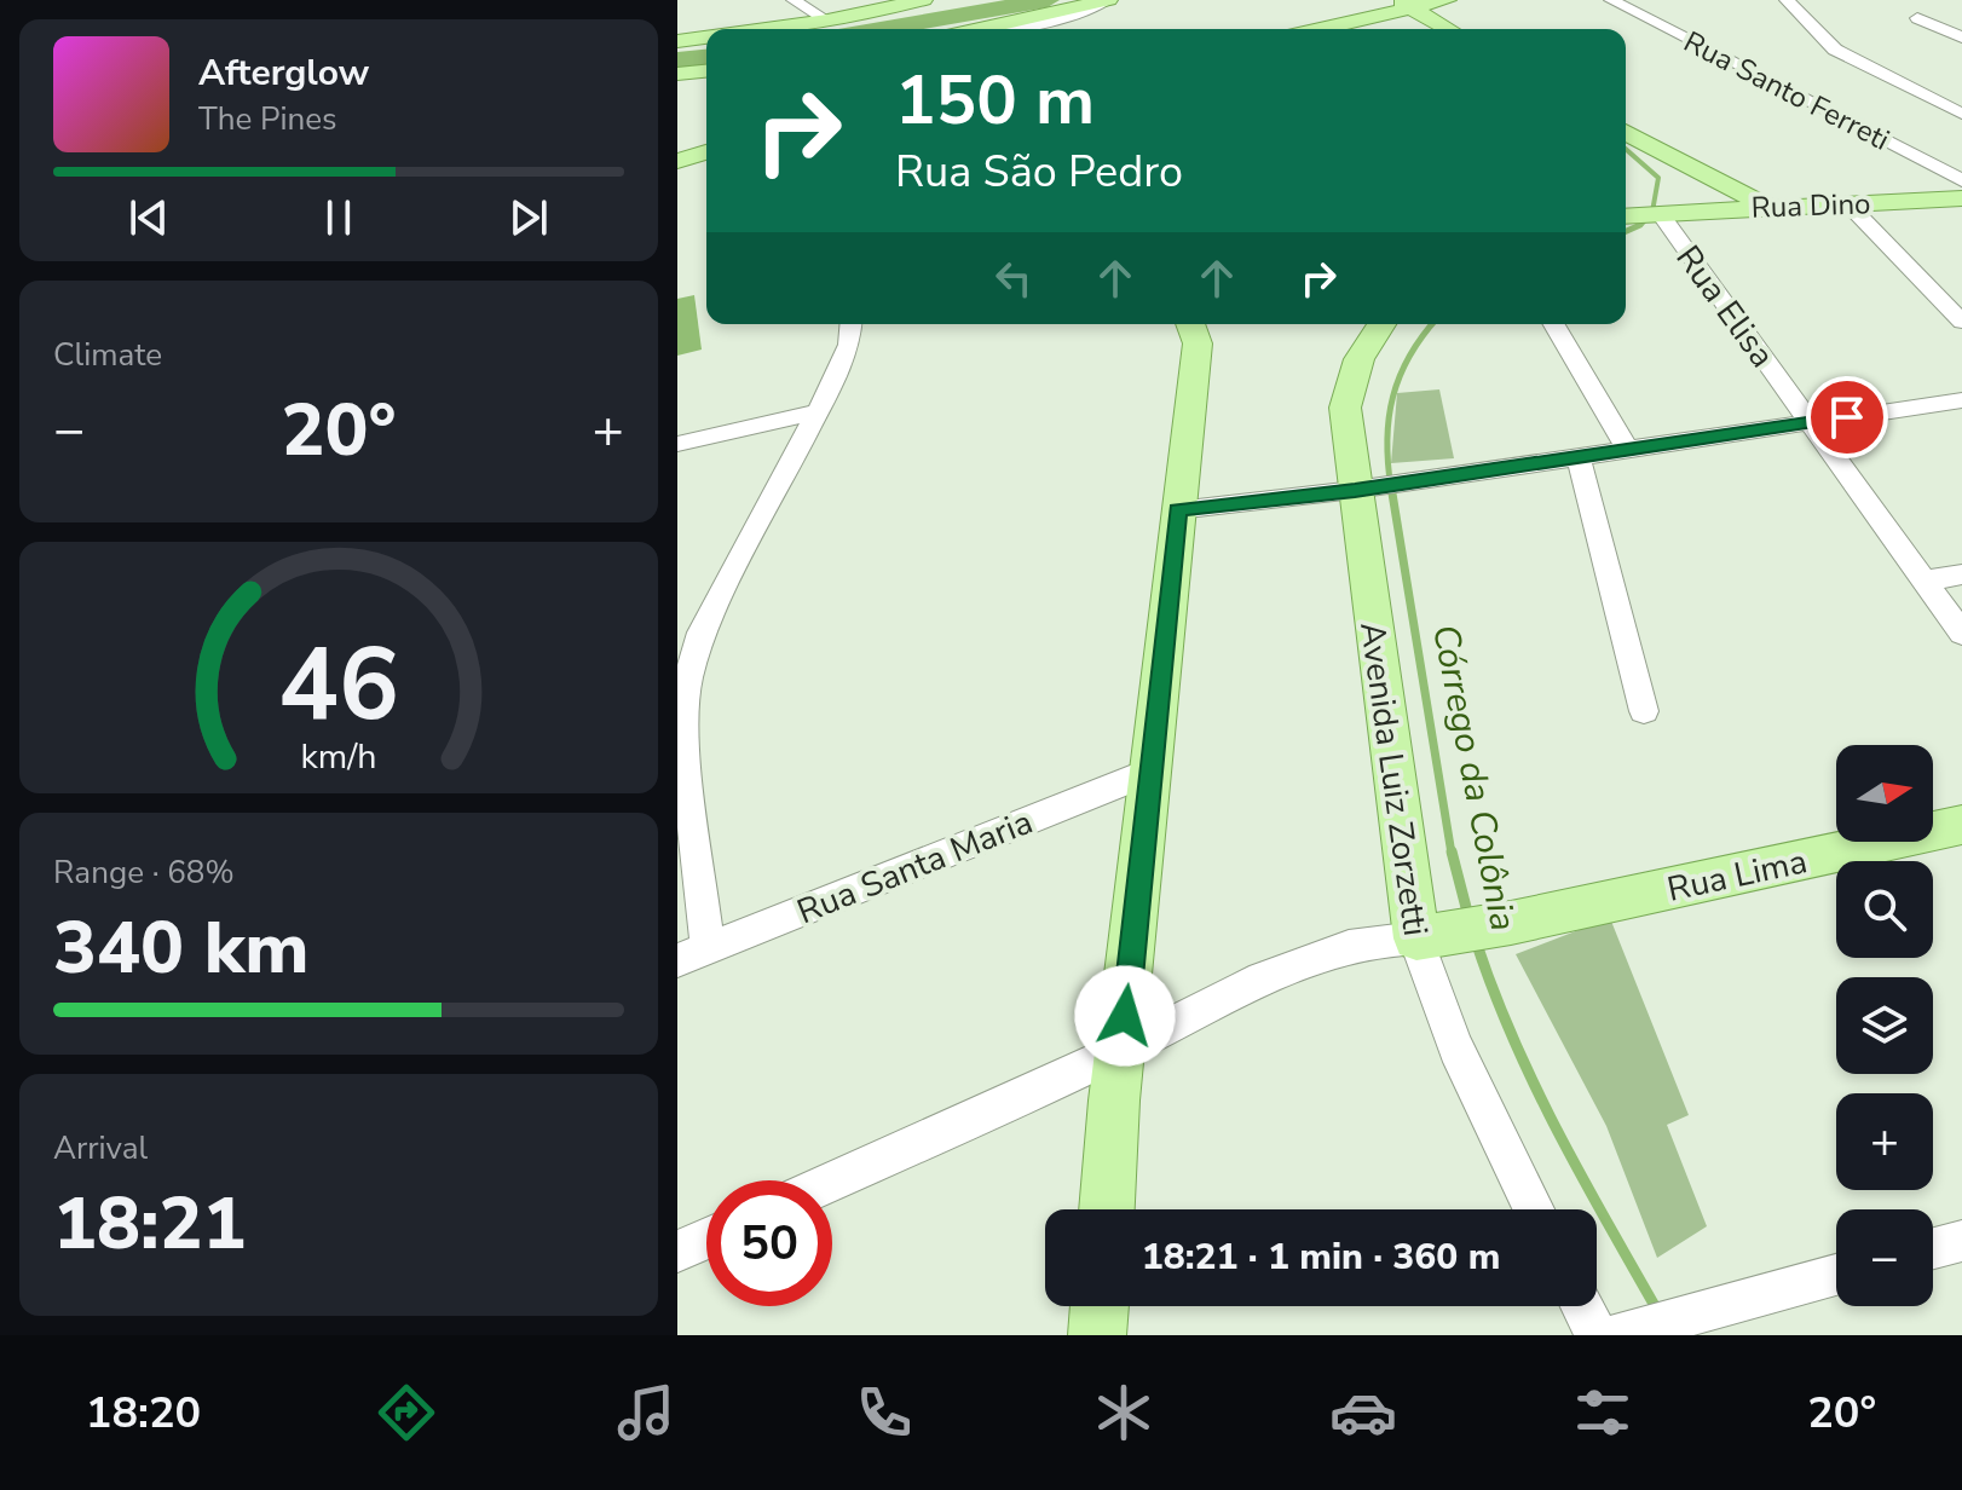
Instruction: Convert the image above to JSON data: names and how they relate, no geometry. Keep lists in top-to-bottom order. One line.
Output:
{"streets":{"main road":["Rua Dino","Avenida Luiz Zorzetti","Rua Lima"],"street":["Rua Santo Ferreti","Rua Elisa","Rua Santa Maria"]},"crossings":[["Rua Dino","Rua Elisa"],["Avenida Luiz Zorzetti","Rua Lima"]],"water":["Córrego da Colônia"],"north":"right","page":{"turn":["150 m","Rua São Pedro"],"song":["Afterglow","The Pines"],"tile":["Climate",["Range · 68%","340 km"],["Arrival","18:21"]],"heat":["−","20°","+"],"map_buttons":["+","−"],"limit":"50","trip":"18:21 · 1 min · 360 m","tabs":["18:20","20°"],"gauge":["46","km/h"]}}
